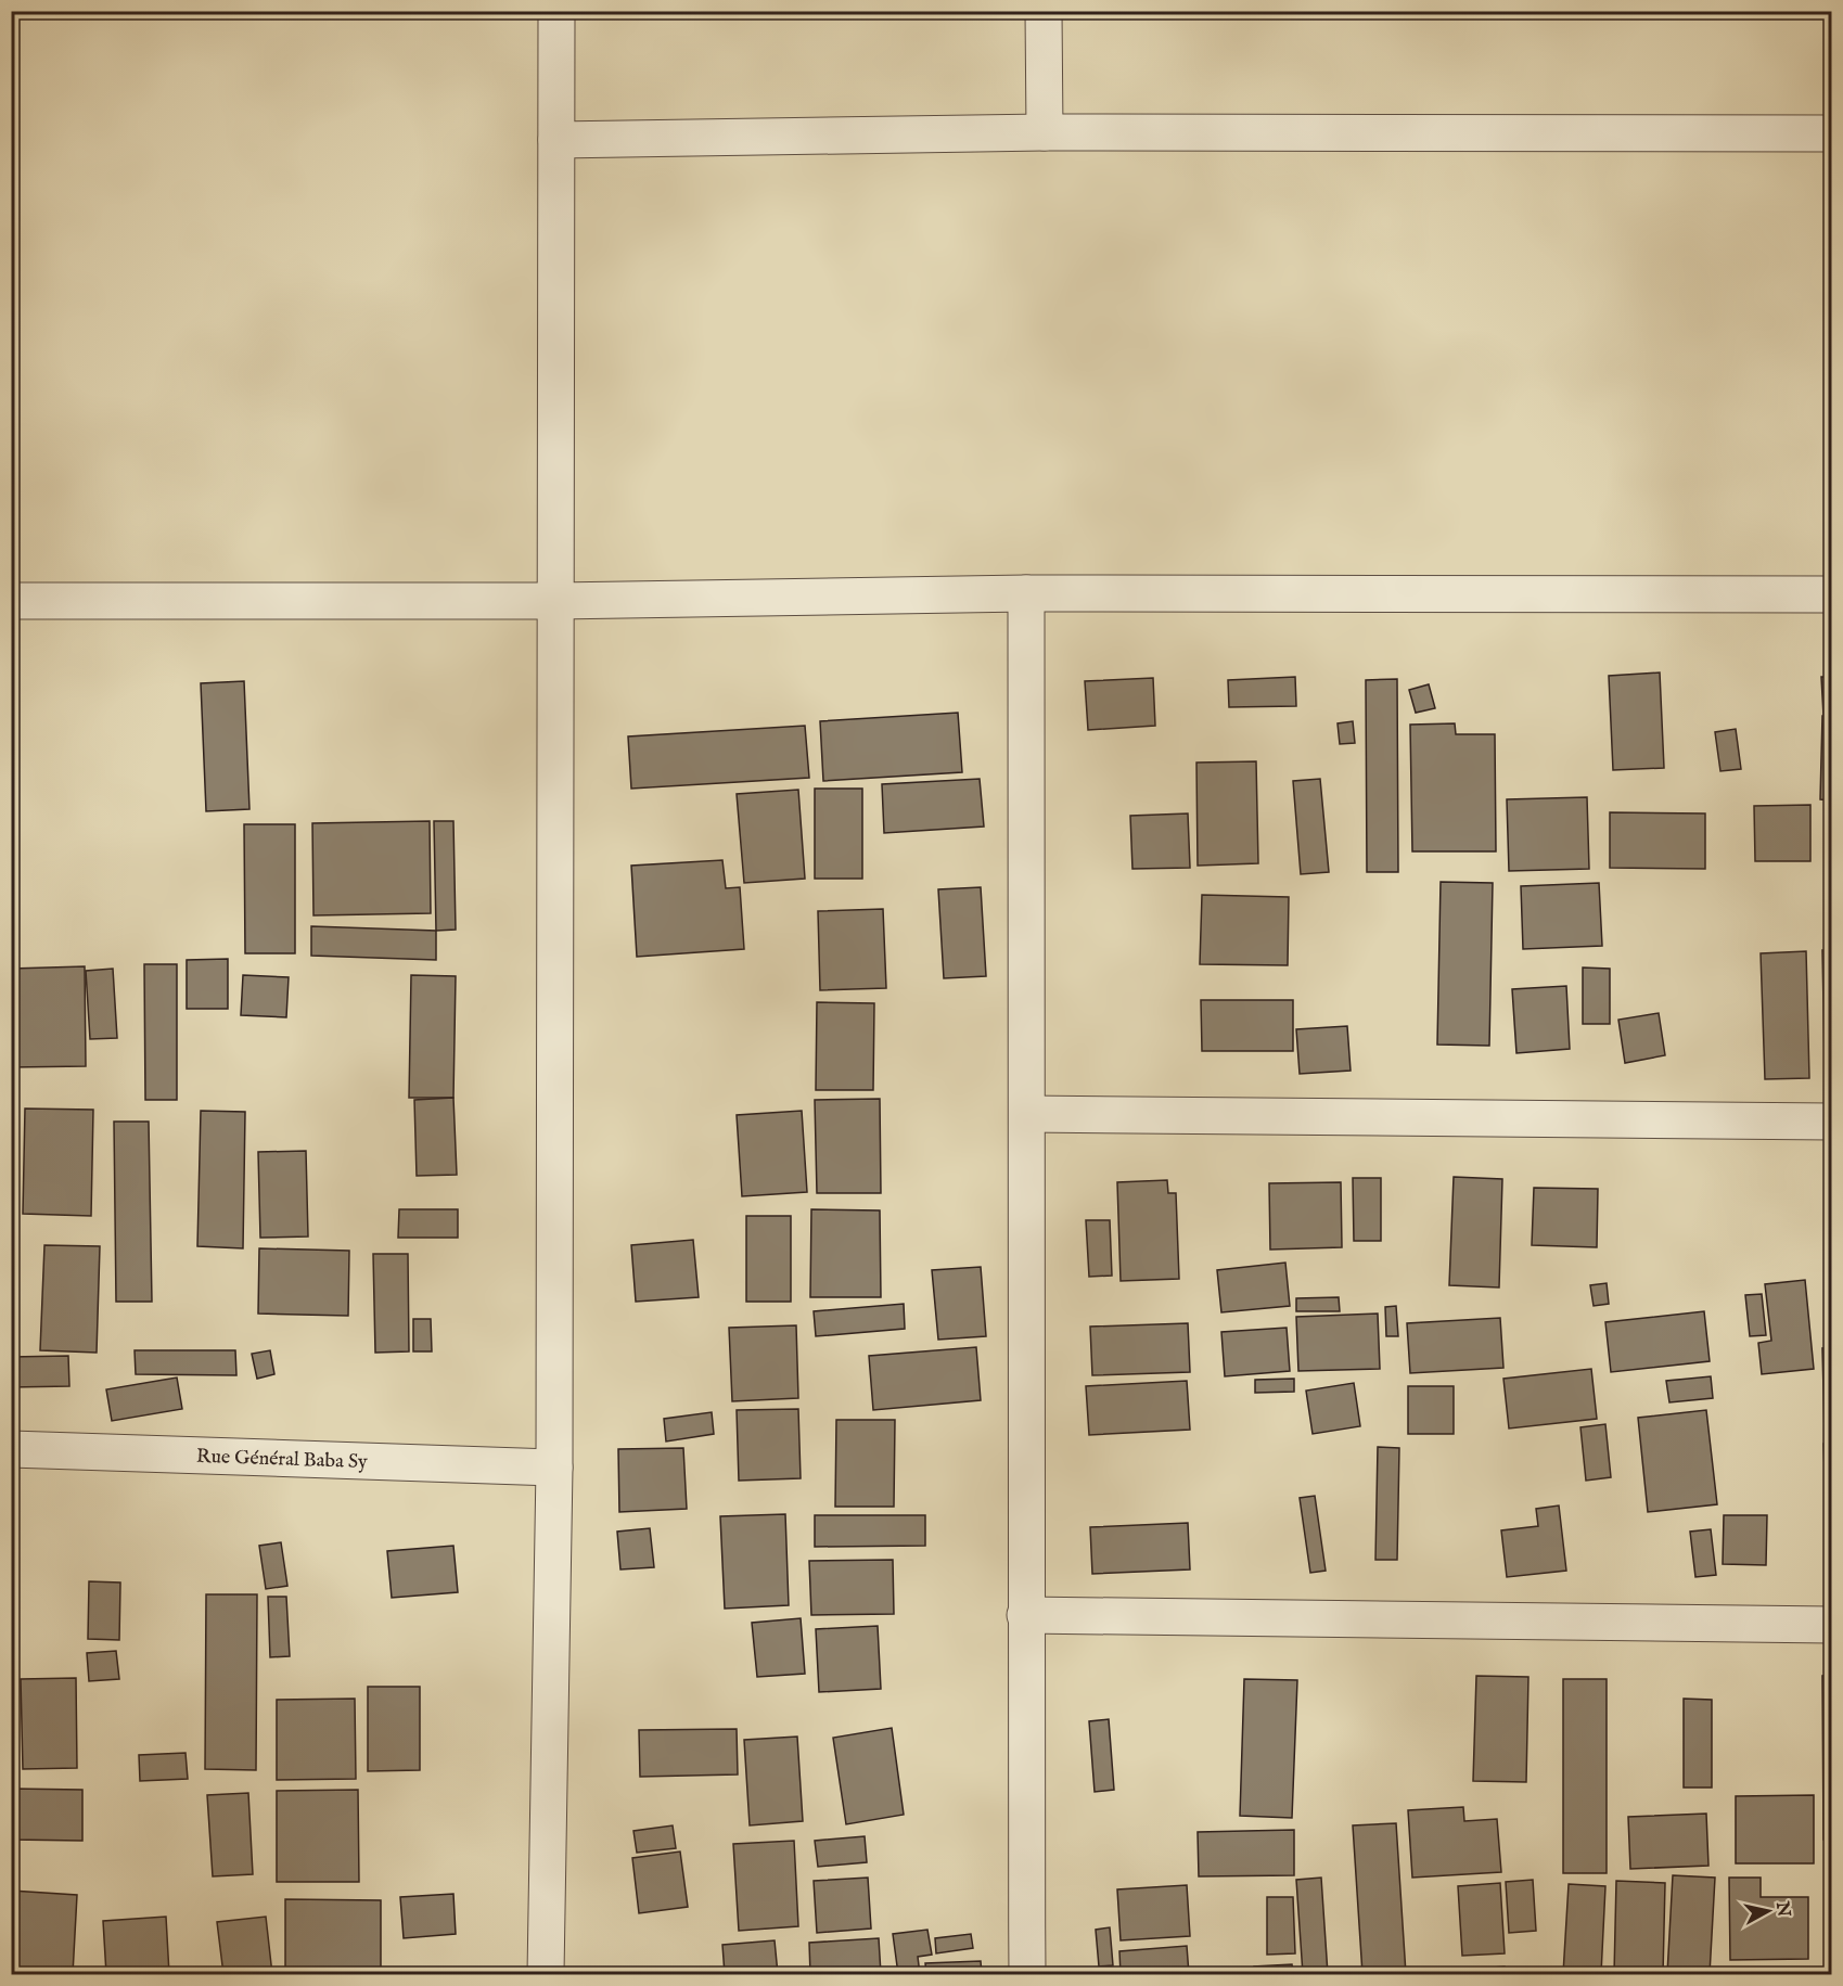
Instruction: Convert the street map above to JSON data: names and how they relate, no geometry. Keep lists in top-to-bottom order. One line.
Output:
{"streets":{"street":["Rue Général Baba Sy"]},"north":"right"}
